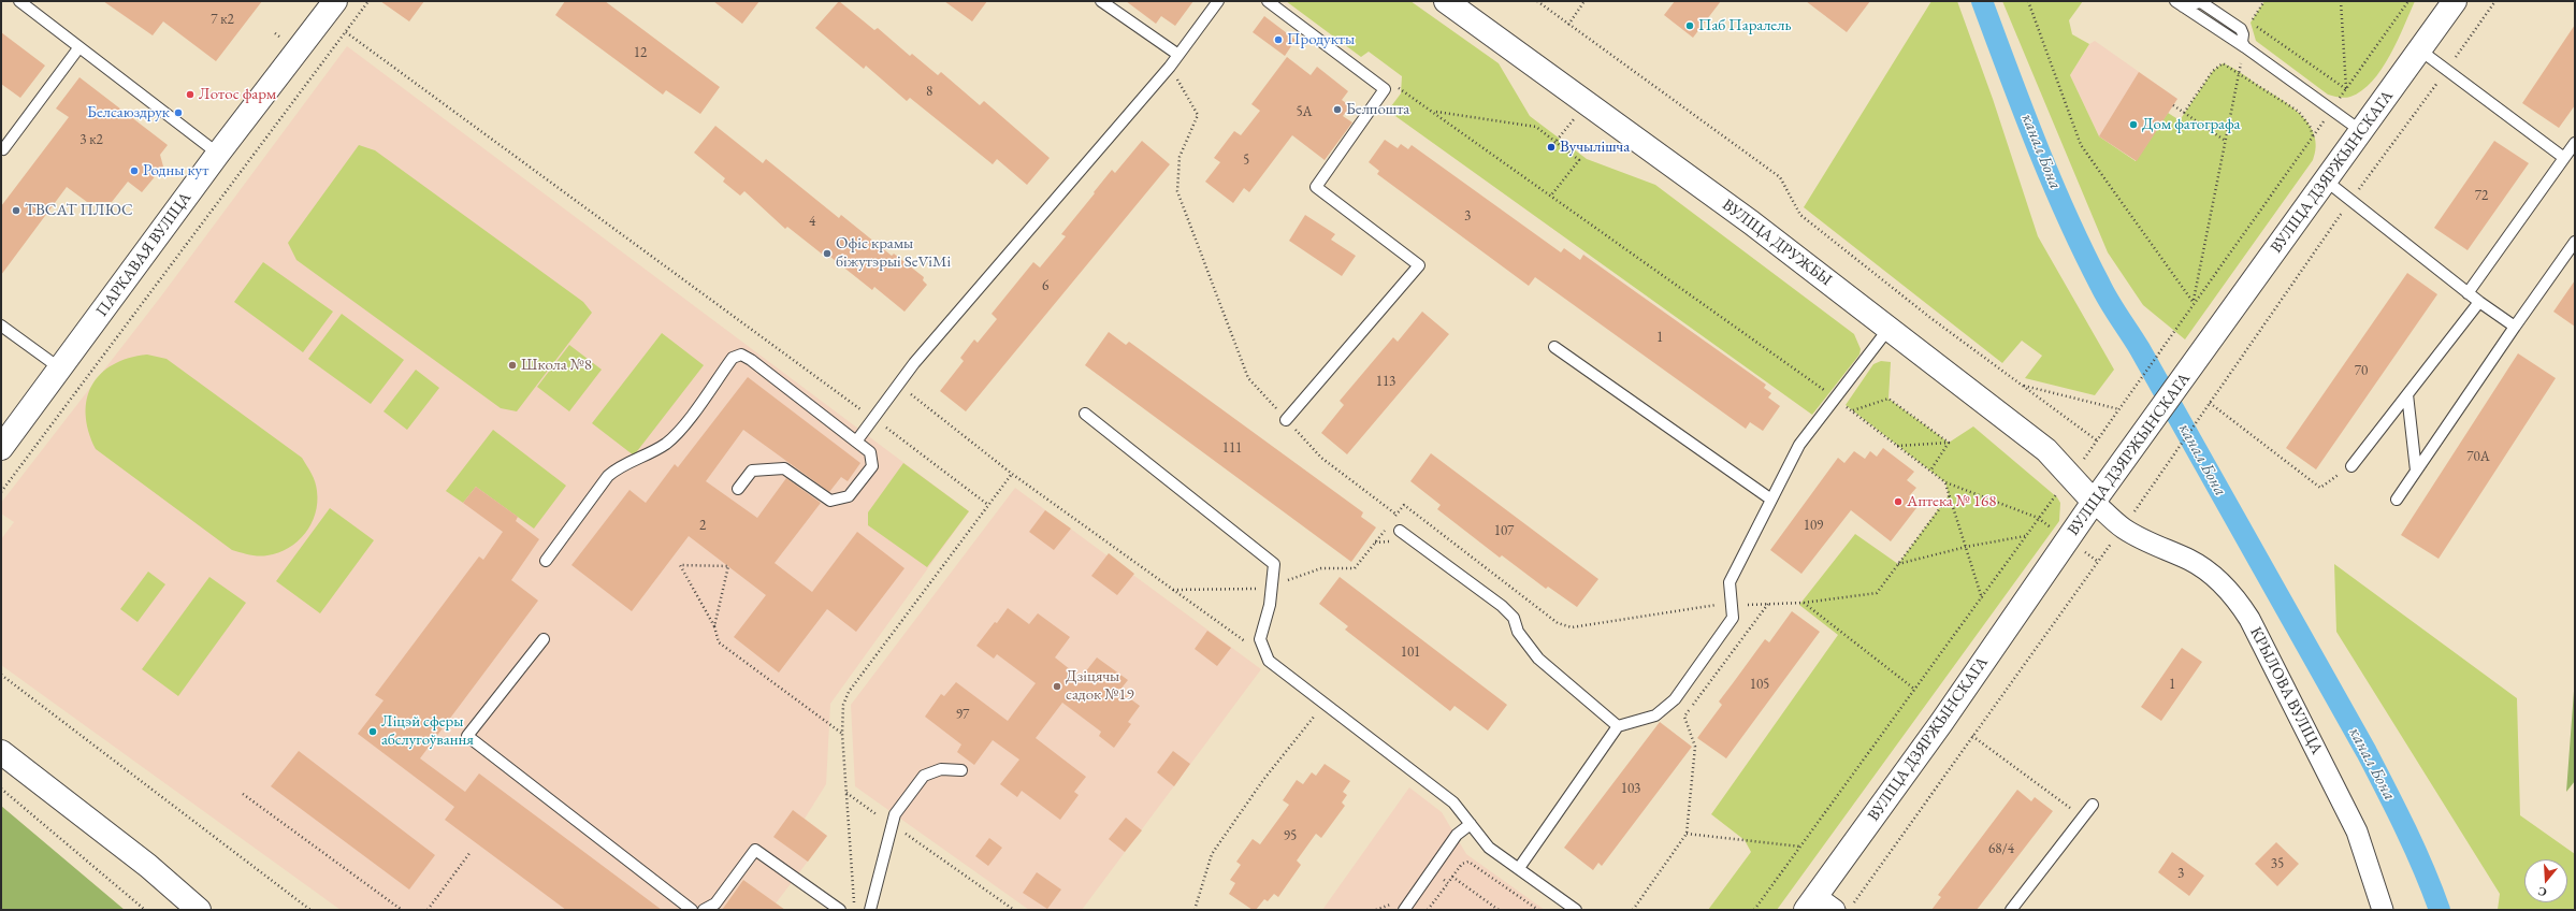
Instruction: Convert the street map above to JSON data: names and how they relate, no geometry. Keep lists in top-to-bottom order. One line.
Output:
{"streets":{"main road":["ВУЛІЦА ДЗЯРЖЫНСКАГА","ВУЛІЦА ДРУЖБЫ","ПАРКАВАЯ ВУЛІЦА"],"street":["КРЫЛОВА ВУЛІЦА"]},"crossings":[["ВУЛІЦА ДЗЯРЖЫНСКАГА","ВУЛІЦА ДРУЖБЫ"],["ВУЛІЦА ДЗЯРЖЫНСКАГА","КРЫЛОВА ВУЛІЦА"],["ВУЛІЦА ДРУЖБЫ","КРЫЛОВА ВУЛІЦА"]],"water":["канал Бона"],"places":["Паб Паралель","Продукты","Лотос фарм","Белпошта","Белсаюздрук","Дом фатографа","Вучылішча","Родны кут","ТВСАТ ПЛЮС","Офіс крамы біжутэрыі SeViMi","Школа №8","Аптека № 168","Дзіцячы садок №19","Ліцэй сферы абслугоўвання"],"house_numbers":["7 к2","12","8","5А","3 к2","5","72","3","4","6","1","70","113","111","70А","2","109","107","101","105","1","97","103","95","68/4","35","3"],"north":"bottom"}
